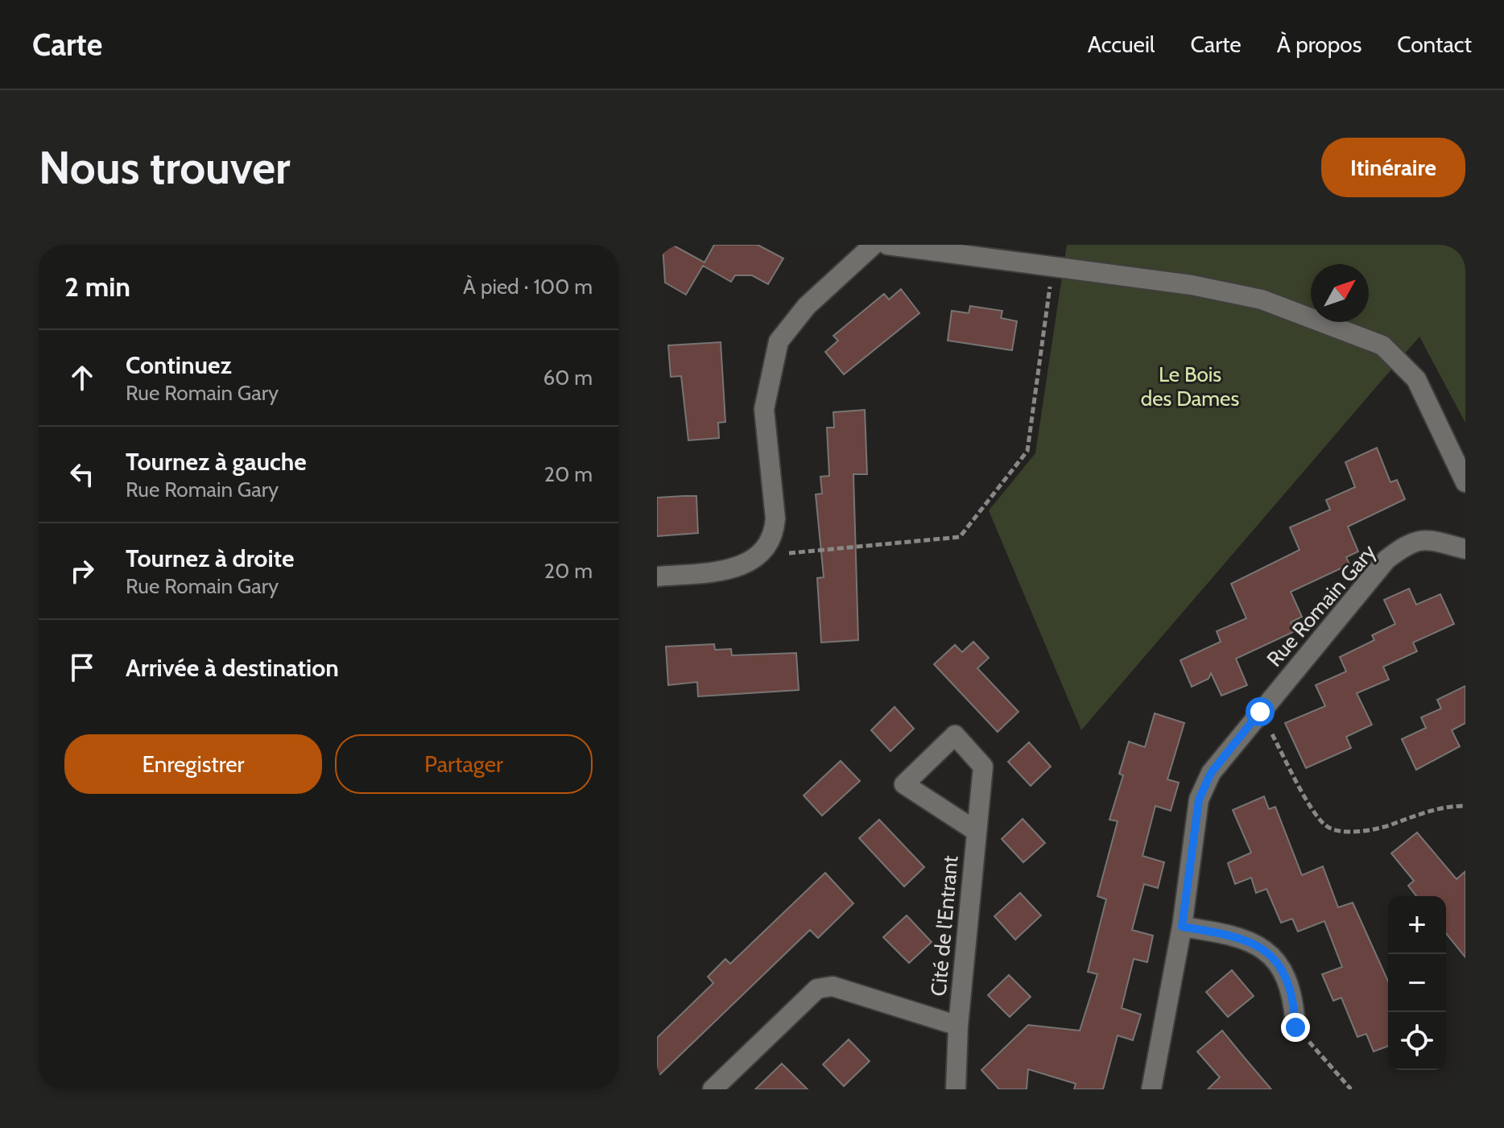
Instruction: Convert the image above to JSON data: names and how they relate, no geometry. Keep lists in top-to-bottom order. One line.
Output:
{"streets":{"street":["Rue Romain Gary","Cité de l'Entrant"]},"parks":["Le Bois des Dames"],"north":"top right","page":{"header":"Carte","nav":["Accueil","Carte","À propos","Contact"],"buttons":["Itinéraire",["Enregistrer","Partager"]],"title":"Nous trouver","heading":["2 min","À pied · 100 m"],"list":[["Continuez","Rue Romain Gary","60 m"],["Tournez à gauche","Rue Romain Gary","20 m"],["Tournez à droite","Rue Romain Gary","20 m"],"Arrivée à destination"],"map_buttons":["+","−"]}}
